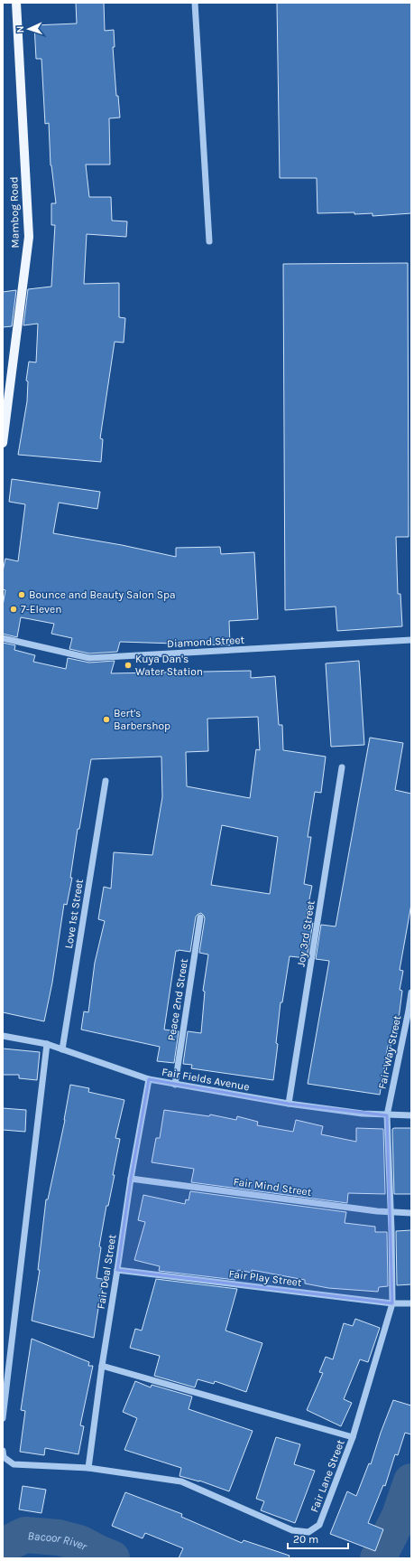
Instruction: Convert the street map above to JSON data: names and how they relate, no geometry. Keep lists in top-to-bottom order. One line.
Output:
{"streets":{"main road":["Mambog Road"],"street":["Diamond Street","Love 1st Street","Joy 3rd Street","Peace 2nd Street","Fair-Way Street","Fair Fields Avenue","Fair Mind Street","Fair Deal Street","Fair Play Street","Fair Lane Street"]},"crossings":[["Love 1st Street","Fair Fields Avenue"],["Joy 3rd Street","Fair Fields Avenue"],["Peace 2nd Street","Fair Fields Avenue"],["Fair-Way Street","Fair Fields Avenue"],["Fair-Way Street","Fair Mind Street"],["Fair-Way Street","Fair Lane Street"],["Fair Fields Avenue","Fair Deal Street"],["Fair Mind Street","Fair Deal Street"],["Fair Mind Street","Fair Lane Street"],["Fair Deal Street","Fair Play Street"],["Fair Deal Street","Fair Lane Street"],["Fair Play Street","Fair Lane Street"]],"water":["Bacoor River"],"places":["Bounce and Beauty Salon Spa","7-Eleven","Kuya Dan's Water Station","Bert's Barbershop"],"scale_bar":"20 m","north":"left"}
